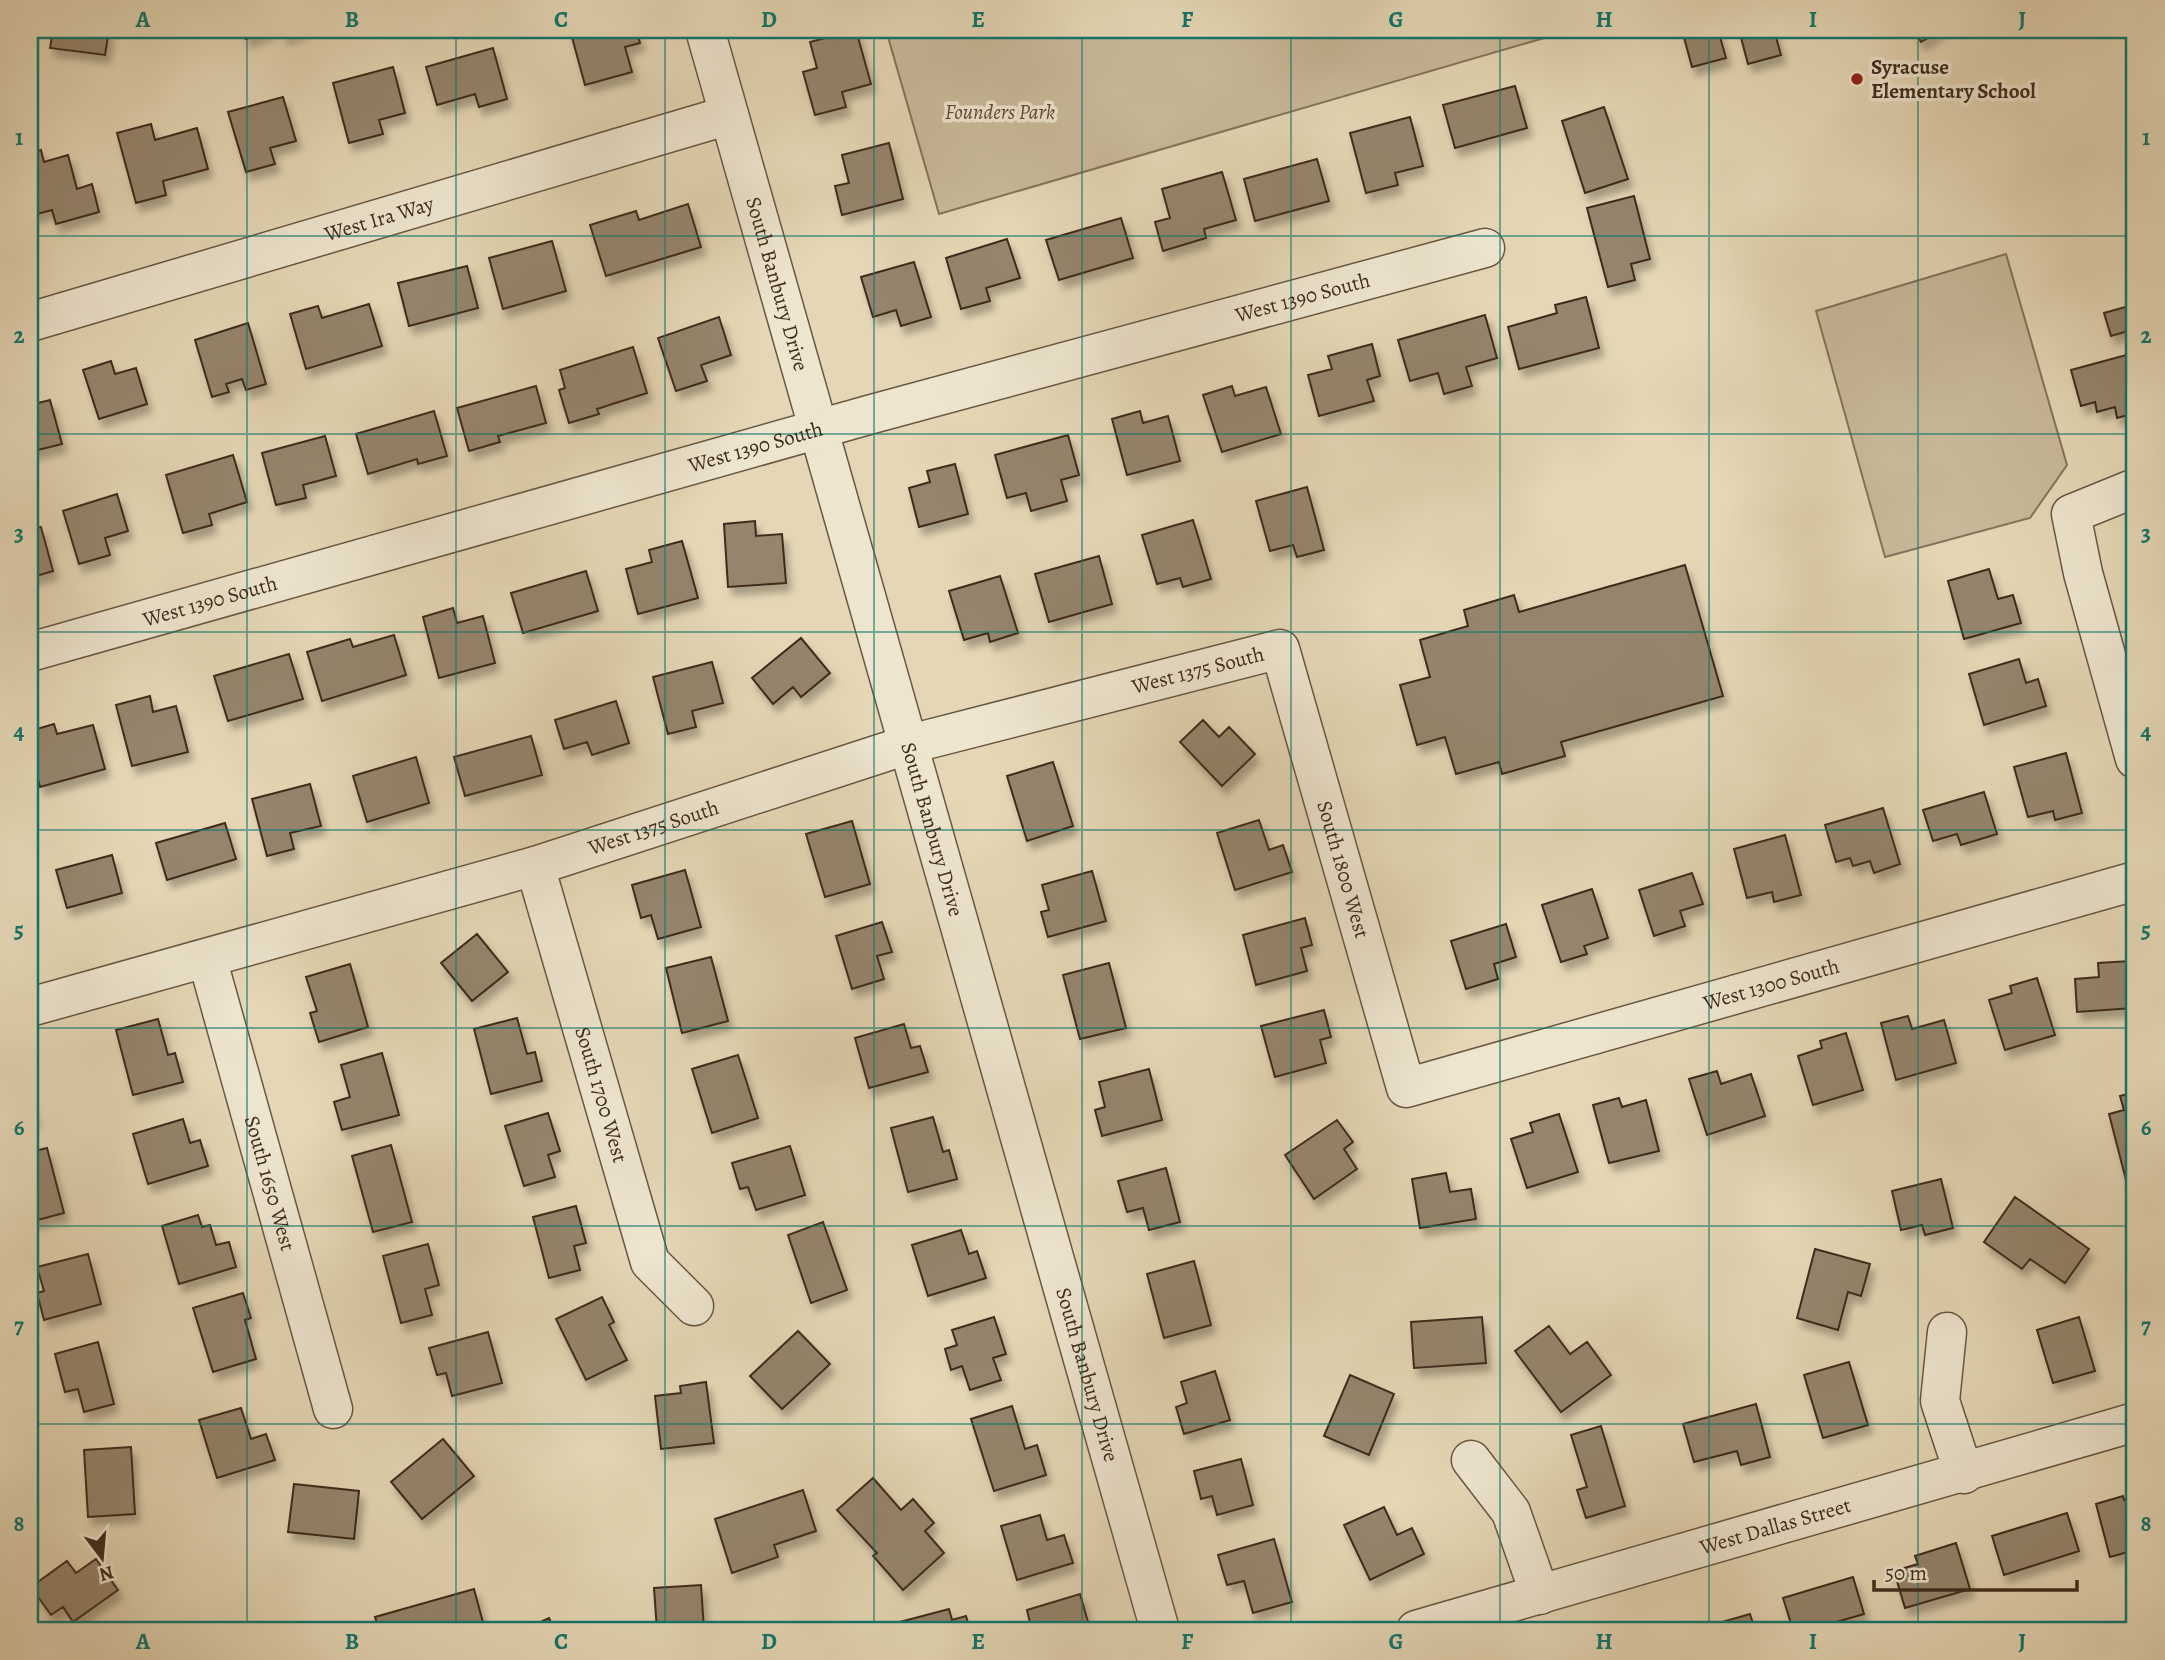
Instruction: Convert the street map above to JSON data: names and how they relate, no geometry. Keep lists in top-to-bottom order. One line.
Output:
{"streets":{"street":["West Ira Way","South Banbury Drive","West 1390 South","West 1375 South","South 1800 West","West 1300 South","South 1700 West","South 1650 West","West Dallas Street"]},"crossings":[["West Ira Way","South Banbury Drive"],["South Banbury Drive","West 1390 South"],["South Banbury Drive","West 1375 South"],["West 1375 South","South 1800 West"],["West 1375 South","South 1700 West"],["West 1375 South","South 1650 West"],["South 1800 West","West 1300 South"]],"parks":["Founders Park"],"places":["Syracuse Elementary School"],"scale_bar":"50 m","north":"bottom","grid":{"columns":["A","B","C","D","E","F","G","H","I","J"],"rows":["1","2","3","4","5","6","7","8"]}}
